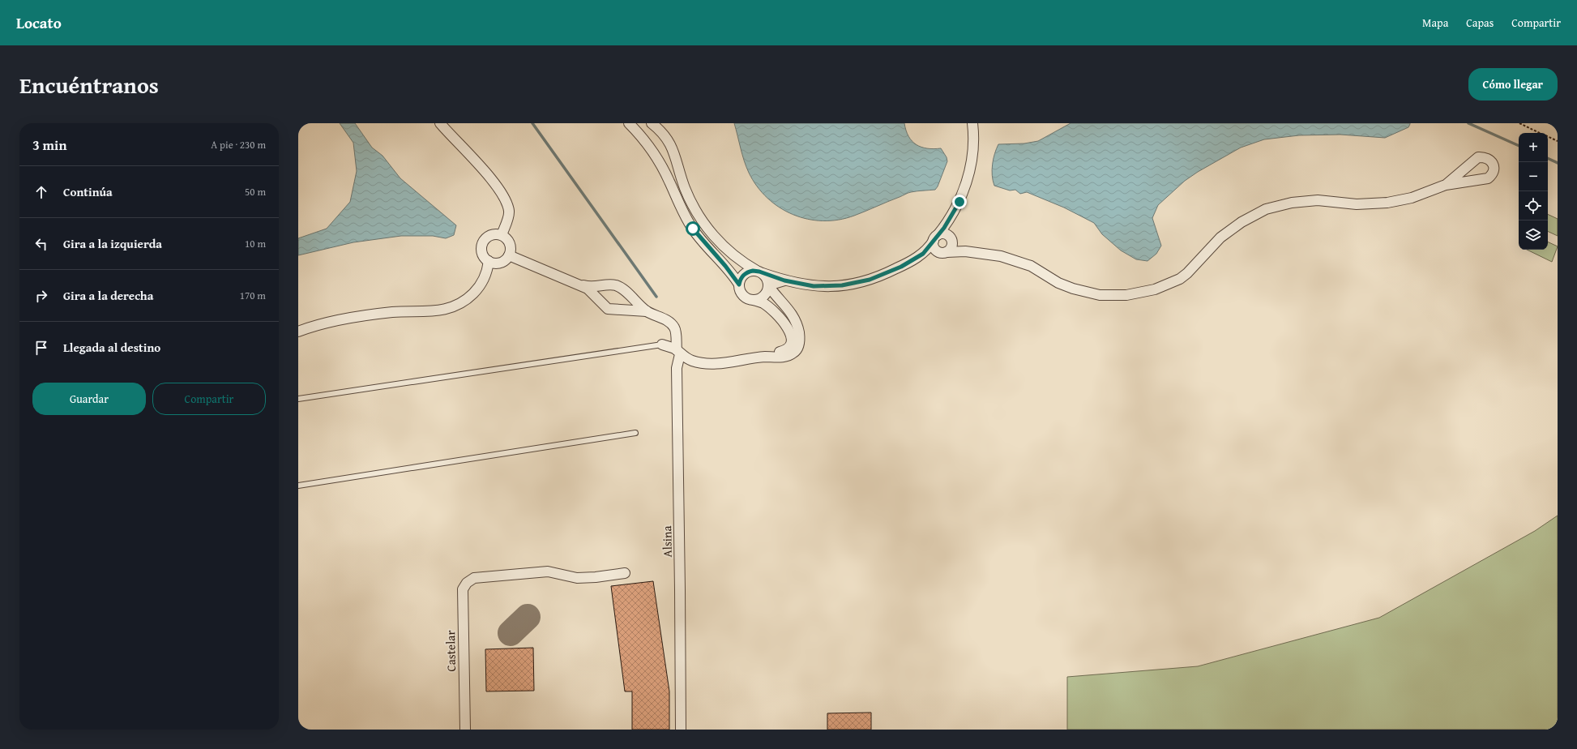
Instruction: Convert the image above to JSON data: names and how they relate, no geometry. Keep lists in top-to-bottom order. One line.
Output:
{"streets":{"street":["Alsina","Castelar"]},"page":{"header":"Locato","nav":["Mapa","Capas","Compartir"],"title":"Encuéntranos","buttons":["Cómo llegar",["Guardar","Compartir"]],"heading":["3 min","A pie · 230 m"],"map_buttons":["+","−"],"list":[["Continúa","50 m"],["Gira a la izquierda","10 m"],["Gira a la derecha","170 m"],"Llegada al destino"]}}
